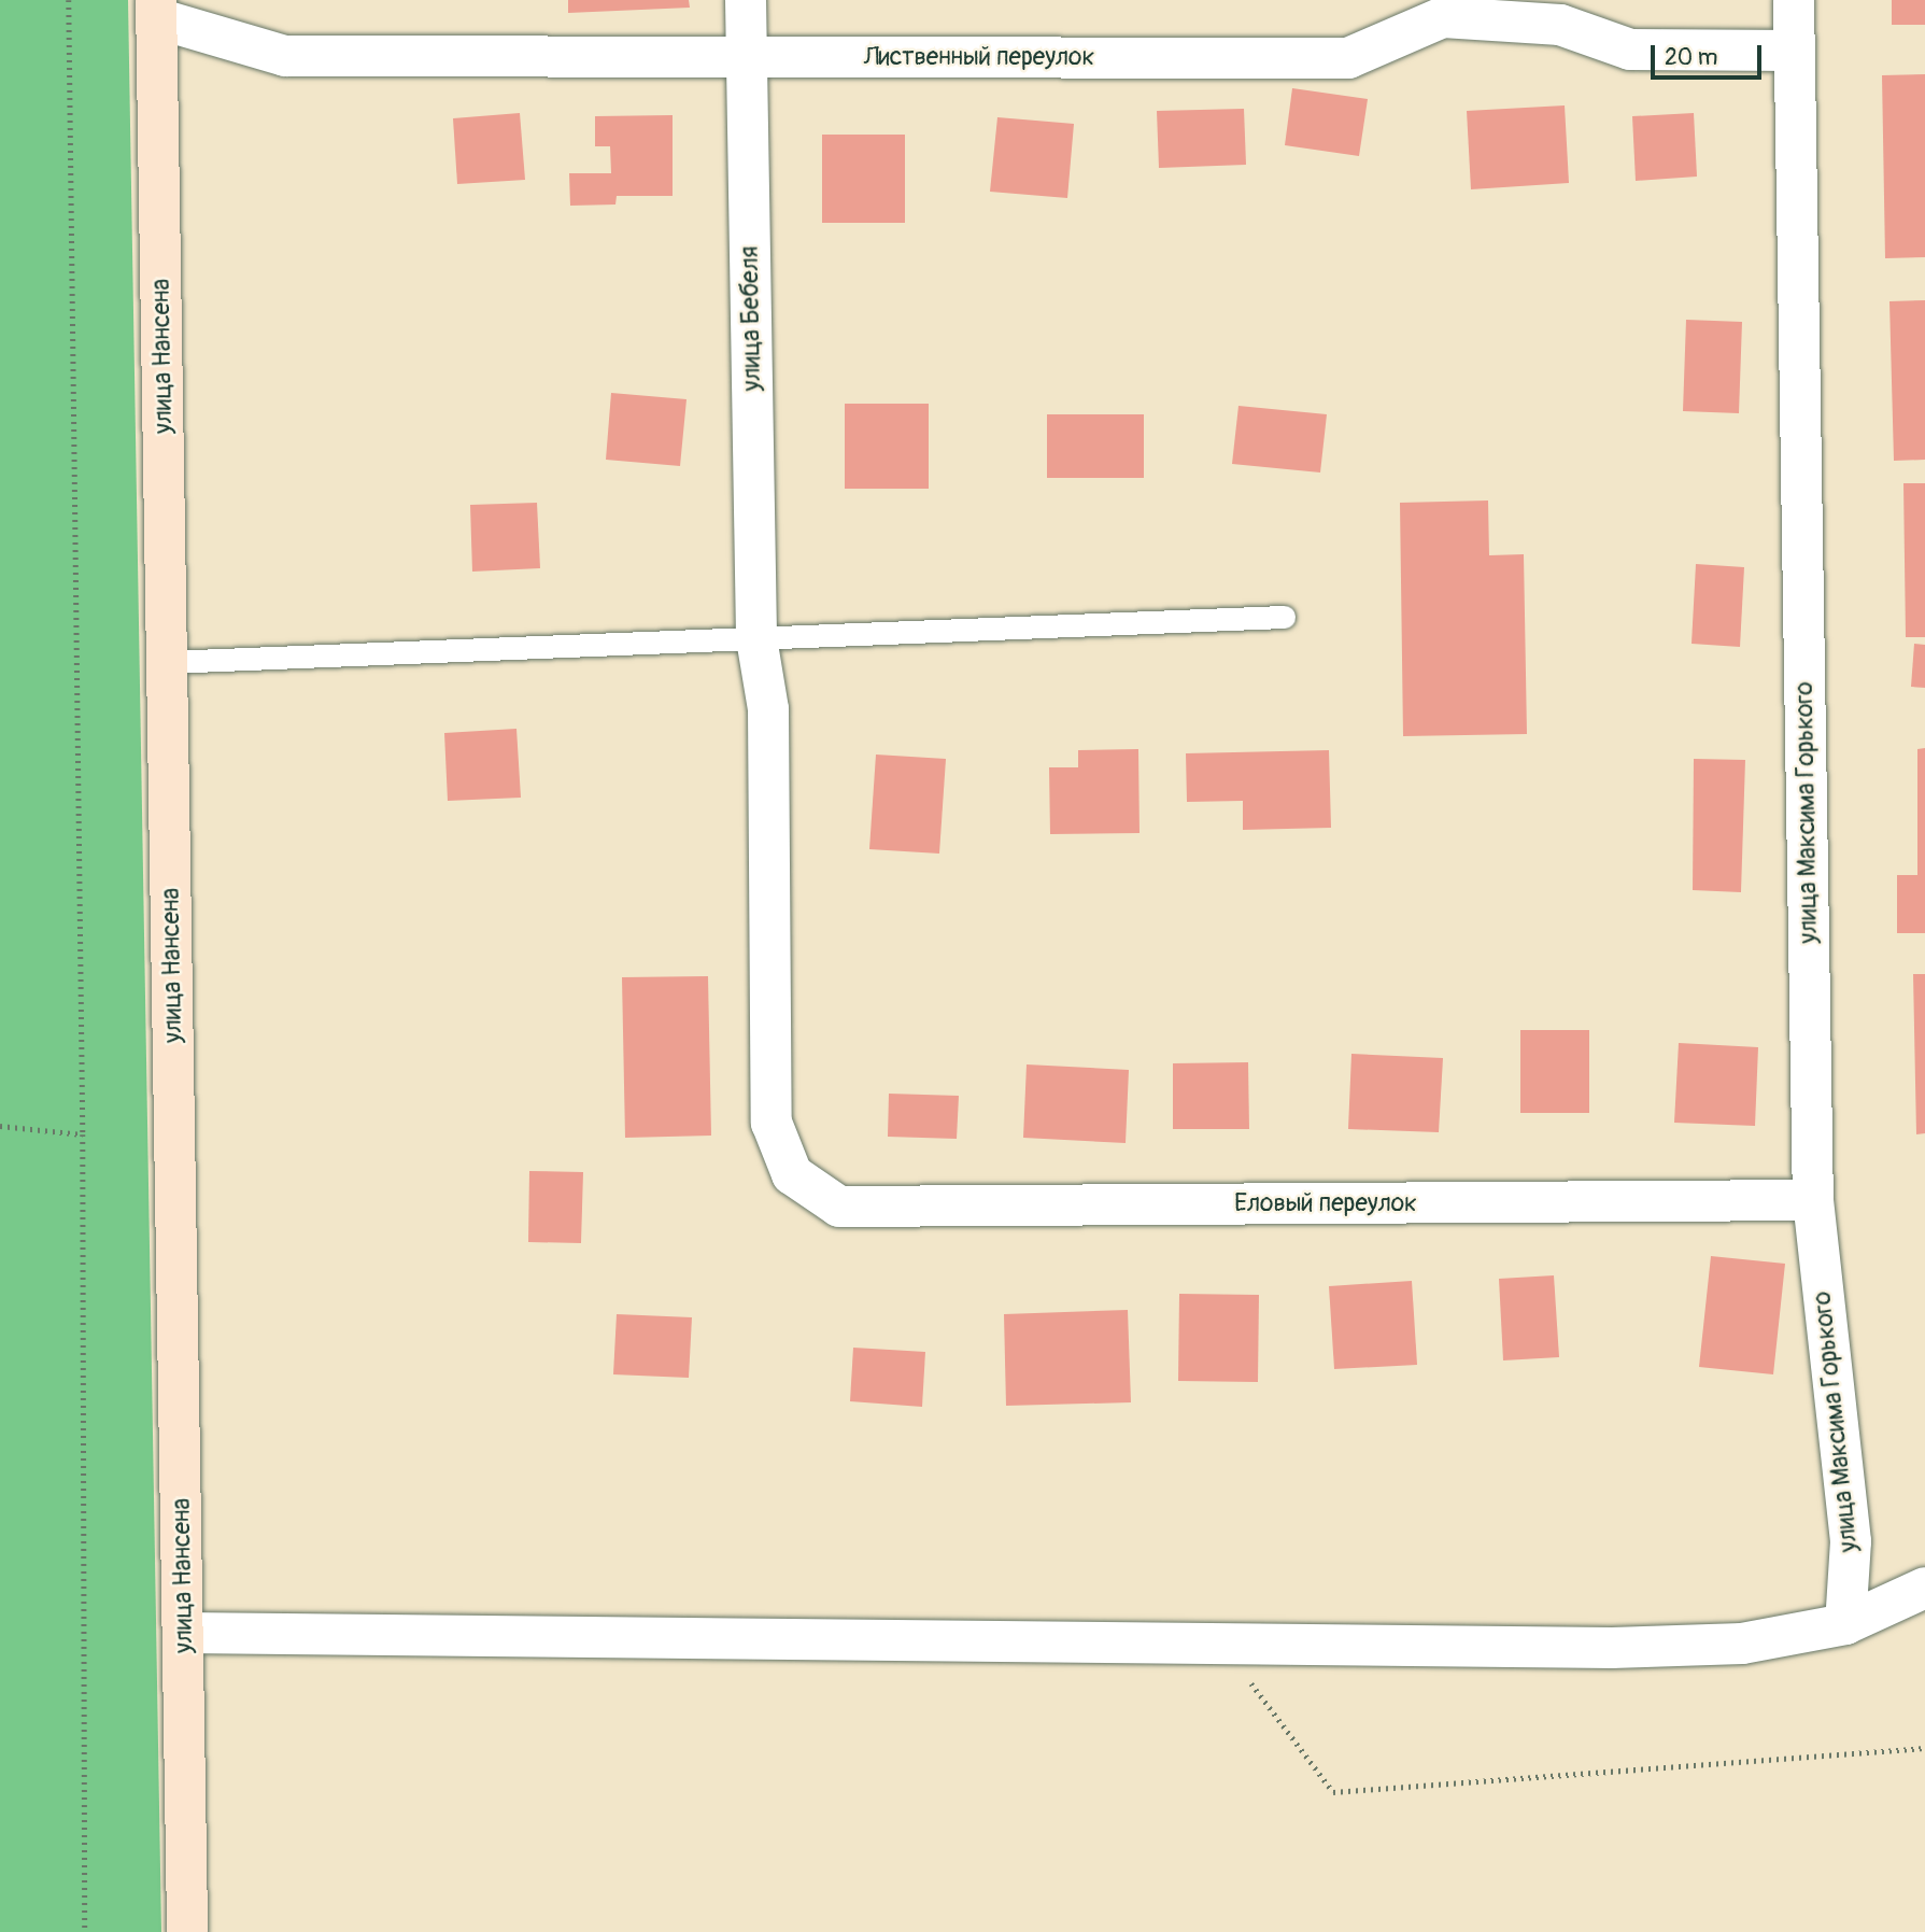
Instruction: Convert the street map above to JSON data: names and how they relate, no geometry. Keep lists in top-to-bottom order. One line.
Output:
{"streets":{"main road":["улица Нансена"],"street":["Лиственный переулок","улица Бебеля","улица Максима Горького","Еловый переулок"]},"crossings":[["Лиственный переулок","улица Бебеля"],["Лиственный переулок","улица Нансена"],["Лиственный переулок","улица Максима Горького"],["улица Бебеля","Еловый переулок"],["улица Максима Горького","Еловый переулок"]],"scale_bar":"20 m"}
